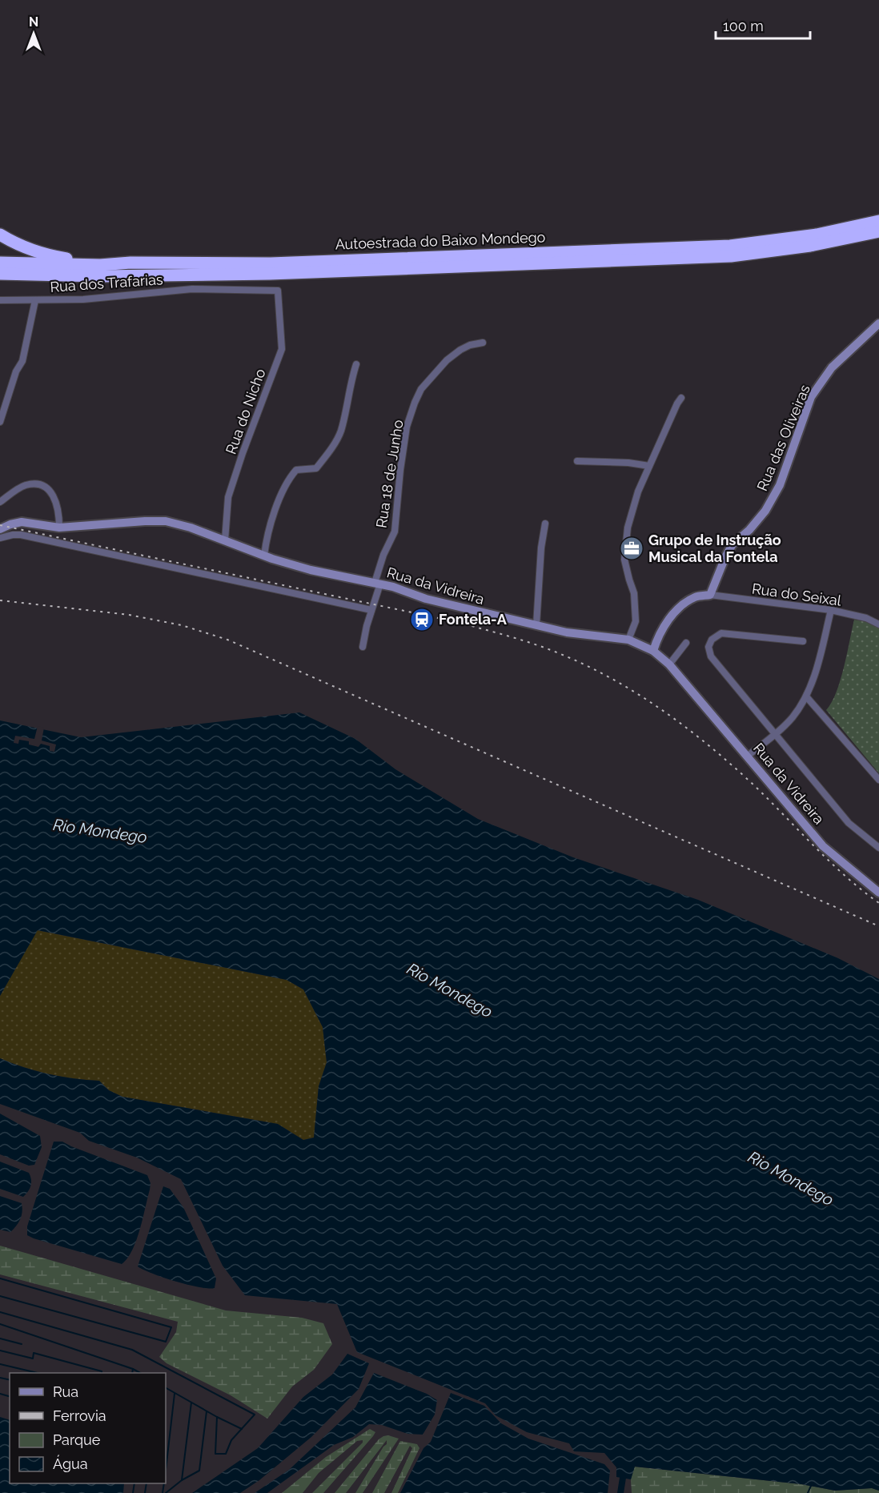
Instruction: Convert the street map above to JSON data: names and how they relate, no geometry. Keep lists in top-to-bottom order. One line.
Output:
{"streets":{"highway":["Autoestrada do Baixo Mondego"],"street":["Rua dos Trafarias","Rua do Nicho","Rua das Oliveiras","Rua 18 de Junho","Rua da Vidreira","Rua do Seixal"]},"crossings":[["Rua dos Trafarias","Rua do Nicho"],["Rua do Nicho","Rua da Vidreira"],["Rua das Oliveiras","Rua do Seixal"],["Rua 18 de Junho","Rua da Vidreira"]],"water":["Rio Mondego"],"places":{"office":["Grupo de Instrução Musical da Fontela"],"station":["Fontela-A"]},"legend":["Rua","Ferrovia","Parque","Água"],"scale_bar":"100 m","north":"top"}
